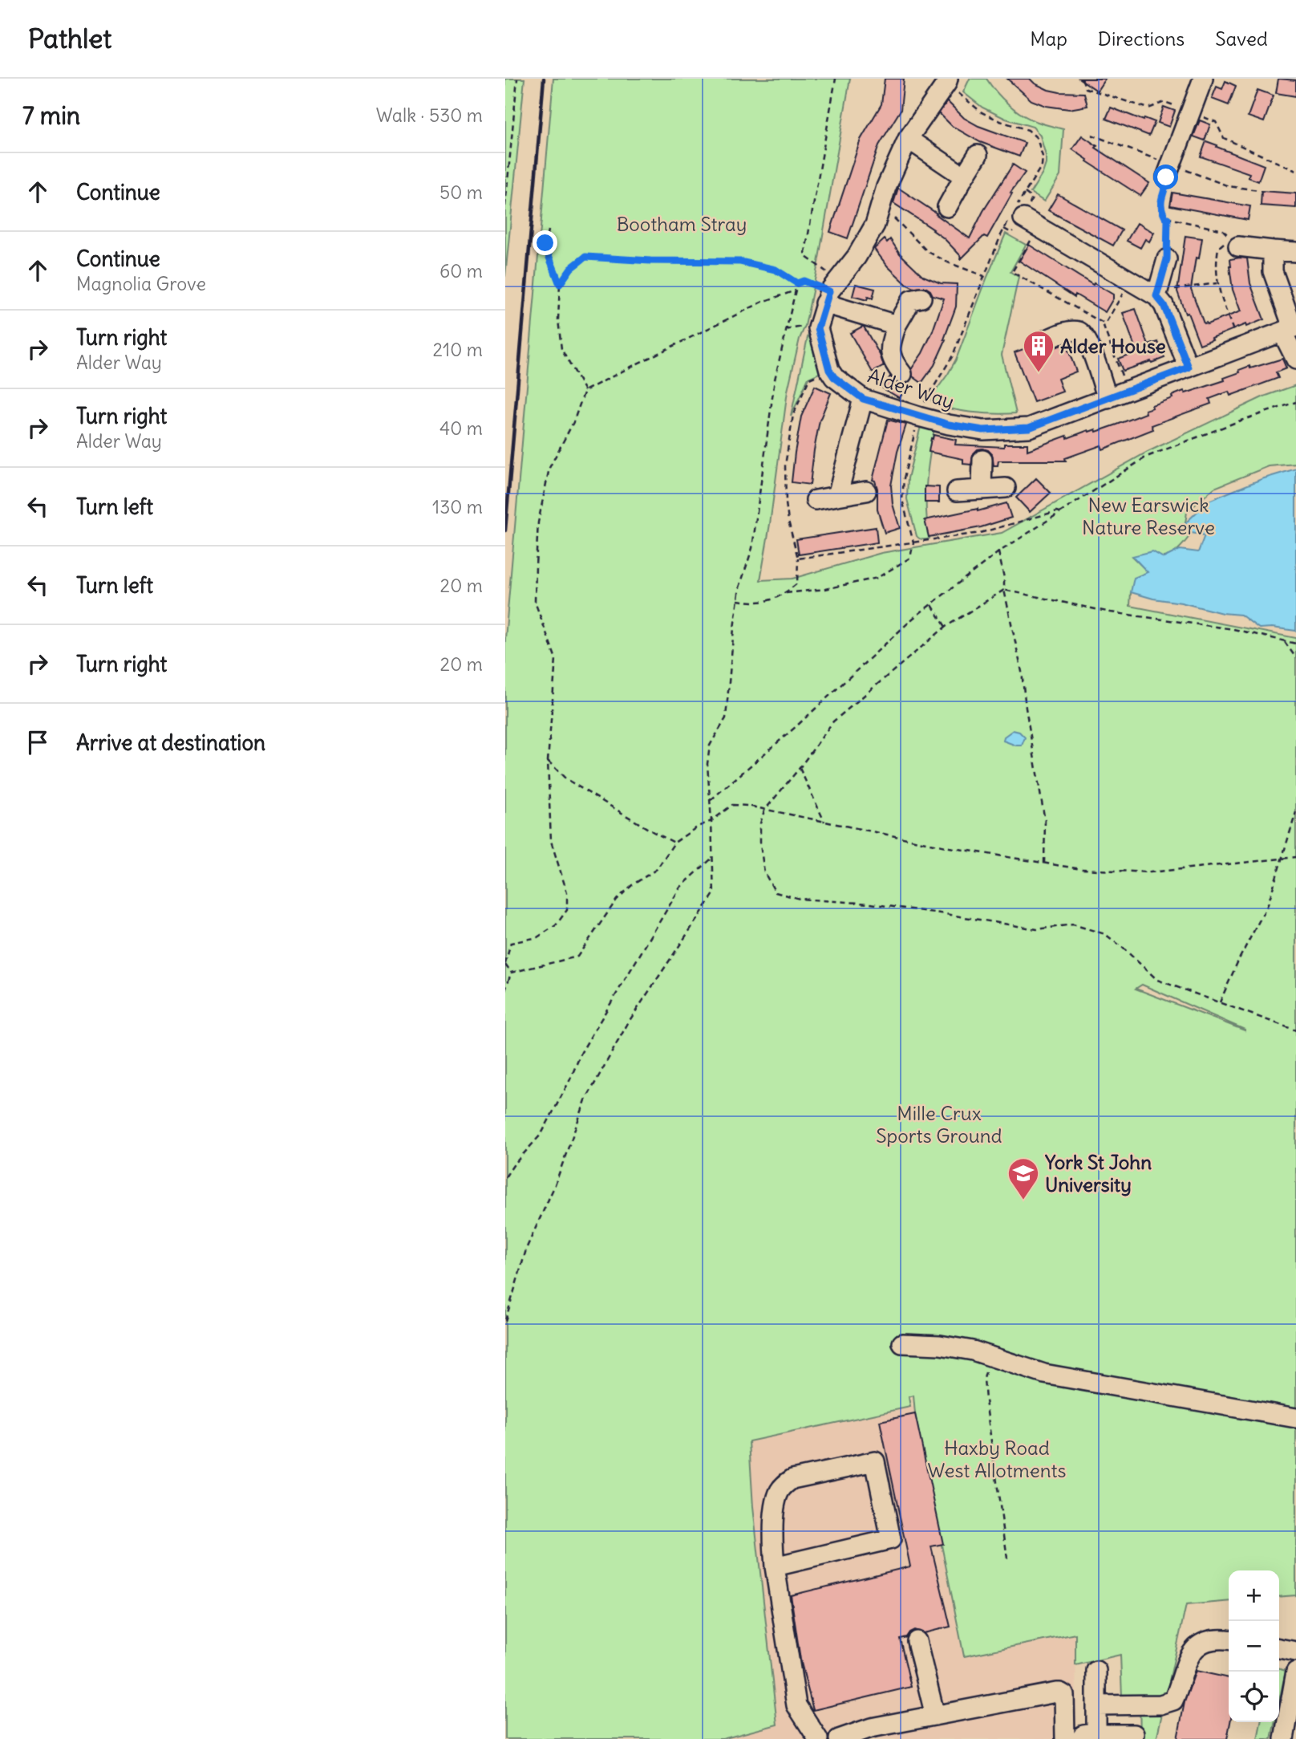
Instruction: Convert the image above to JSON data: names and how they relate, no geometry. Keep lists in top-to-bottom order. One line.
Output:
{"streets":{"street":["Alder Way"]},"parks":["Bootham Stray","New Earswick Nature Reserve","Mille Crux Sports Ground","Haxby Road West Allotments"],"places":{"building":["Alder House"],"school or university":["York St John University"]},"page":{"header":"Pathlet","nav":["Map","Directions","Saved"],"heading":["7 min","Walk · 530 m"],"list":[["Continue","50 m"],["Continue","Magnolia Grove","60 m"],["Turn right","Alder Way","210 m"],["Turn right","Alder Way","40 m"],["Turn left","130 m"],["Turn left","20 m"],["Turn right","20 m"],"Arrive at destination"],"map_buttons":["+","−"]}}
